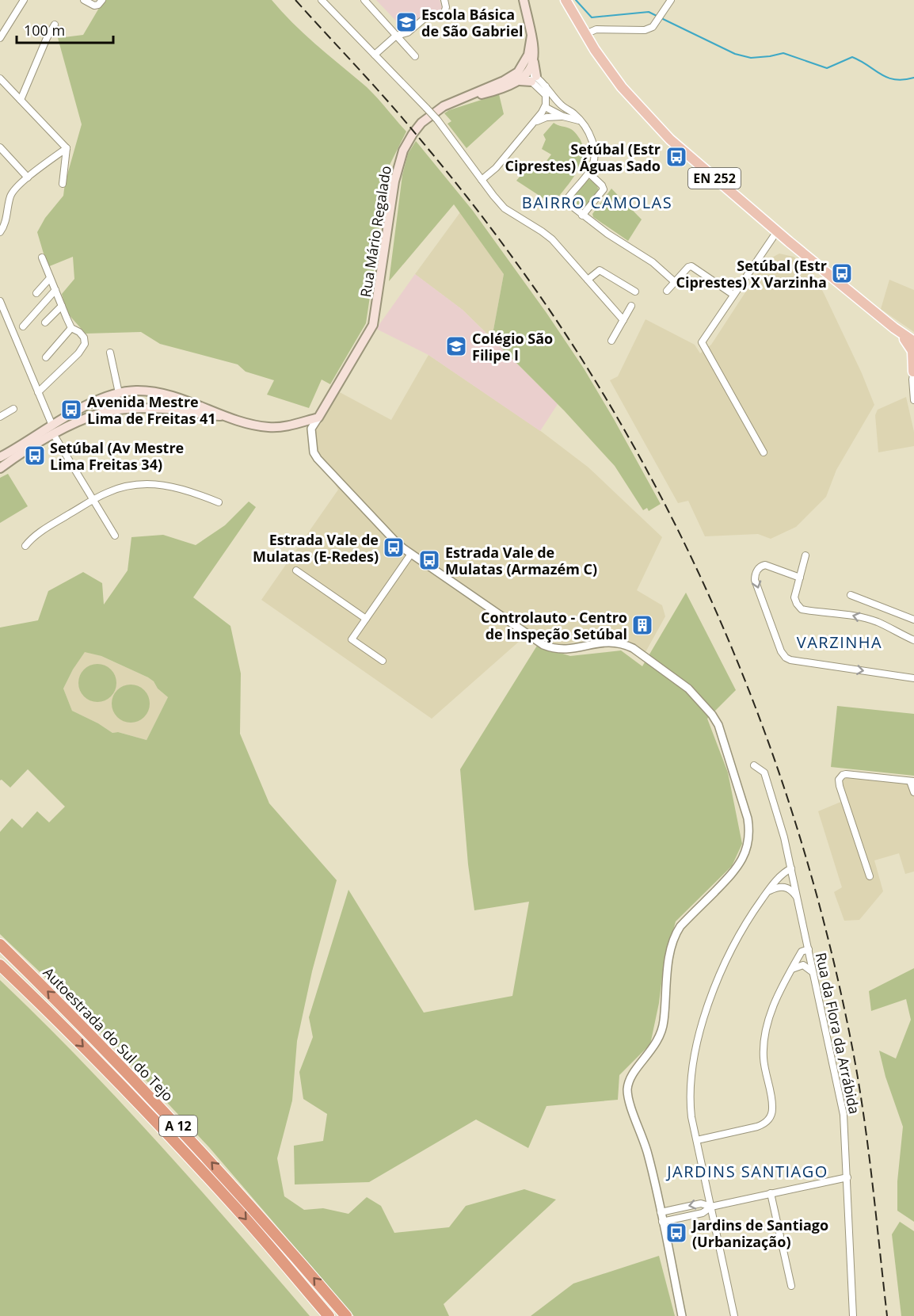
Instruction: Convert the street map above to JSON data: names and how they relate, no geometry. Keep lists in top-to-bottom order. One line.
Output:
{"streets":{"highway":["Autoestrada do Sul do Tejo","A 12"],"main road":["EN 252","Rua Mário Regalado"],"street":["Rua da Flora da Arrábida"]},"districts":["BAIRRO CAMOLAS","VARZINHA","JARDINS SANTIAGO"],"places":{"school or university":["Escola Básica de São Gabriel","Colégio São Filipe I"],"bus stop":["Setúbal (Estr Ciprestes) Águas Sado","Setúbal (Estr Ciprestes) X Varzinha","Avenida Mestre Lima de Freitas 41","Setúbal (Av Mestre Lima Freitas 34)","Estrada Vale de Mulatas (E-Redes)","Estrada Vale de Mulatas (Armazém C)","Jardins de Santiago (Urbanização)"],"building":["Controlauto - Centro de Inspeção Setúbal"]},"scale_bar":"100 m"}
